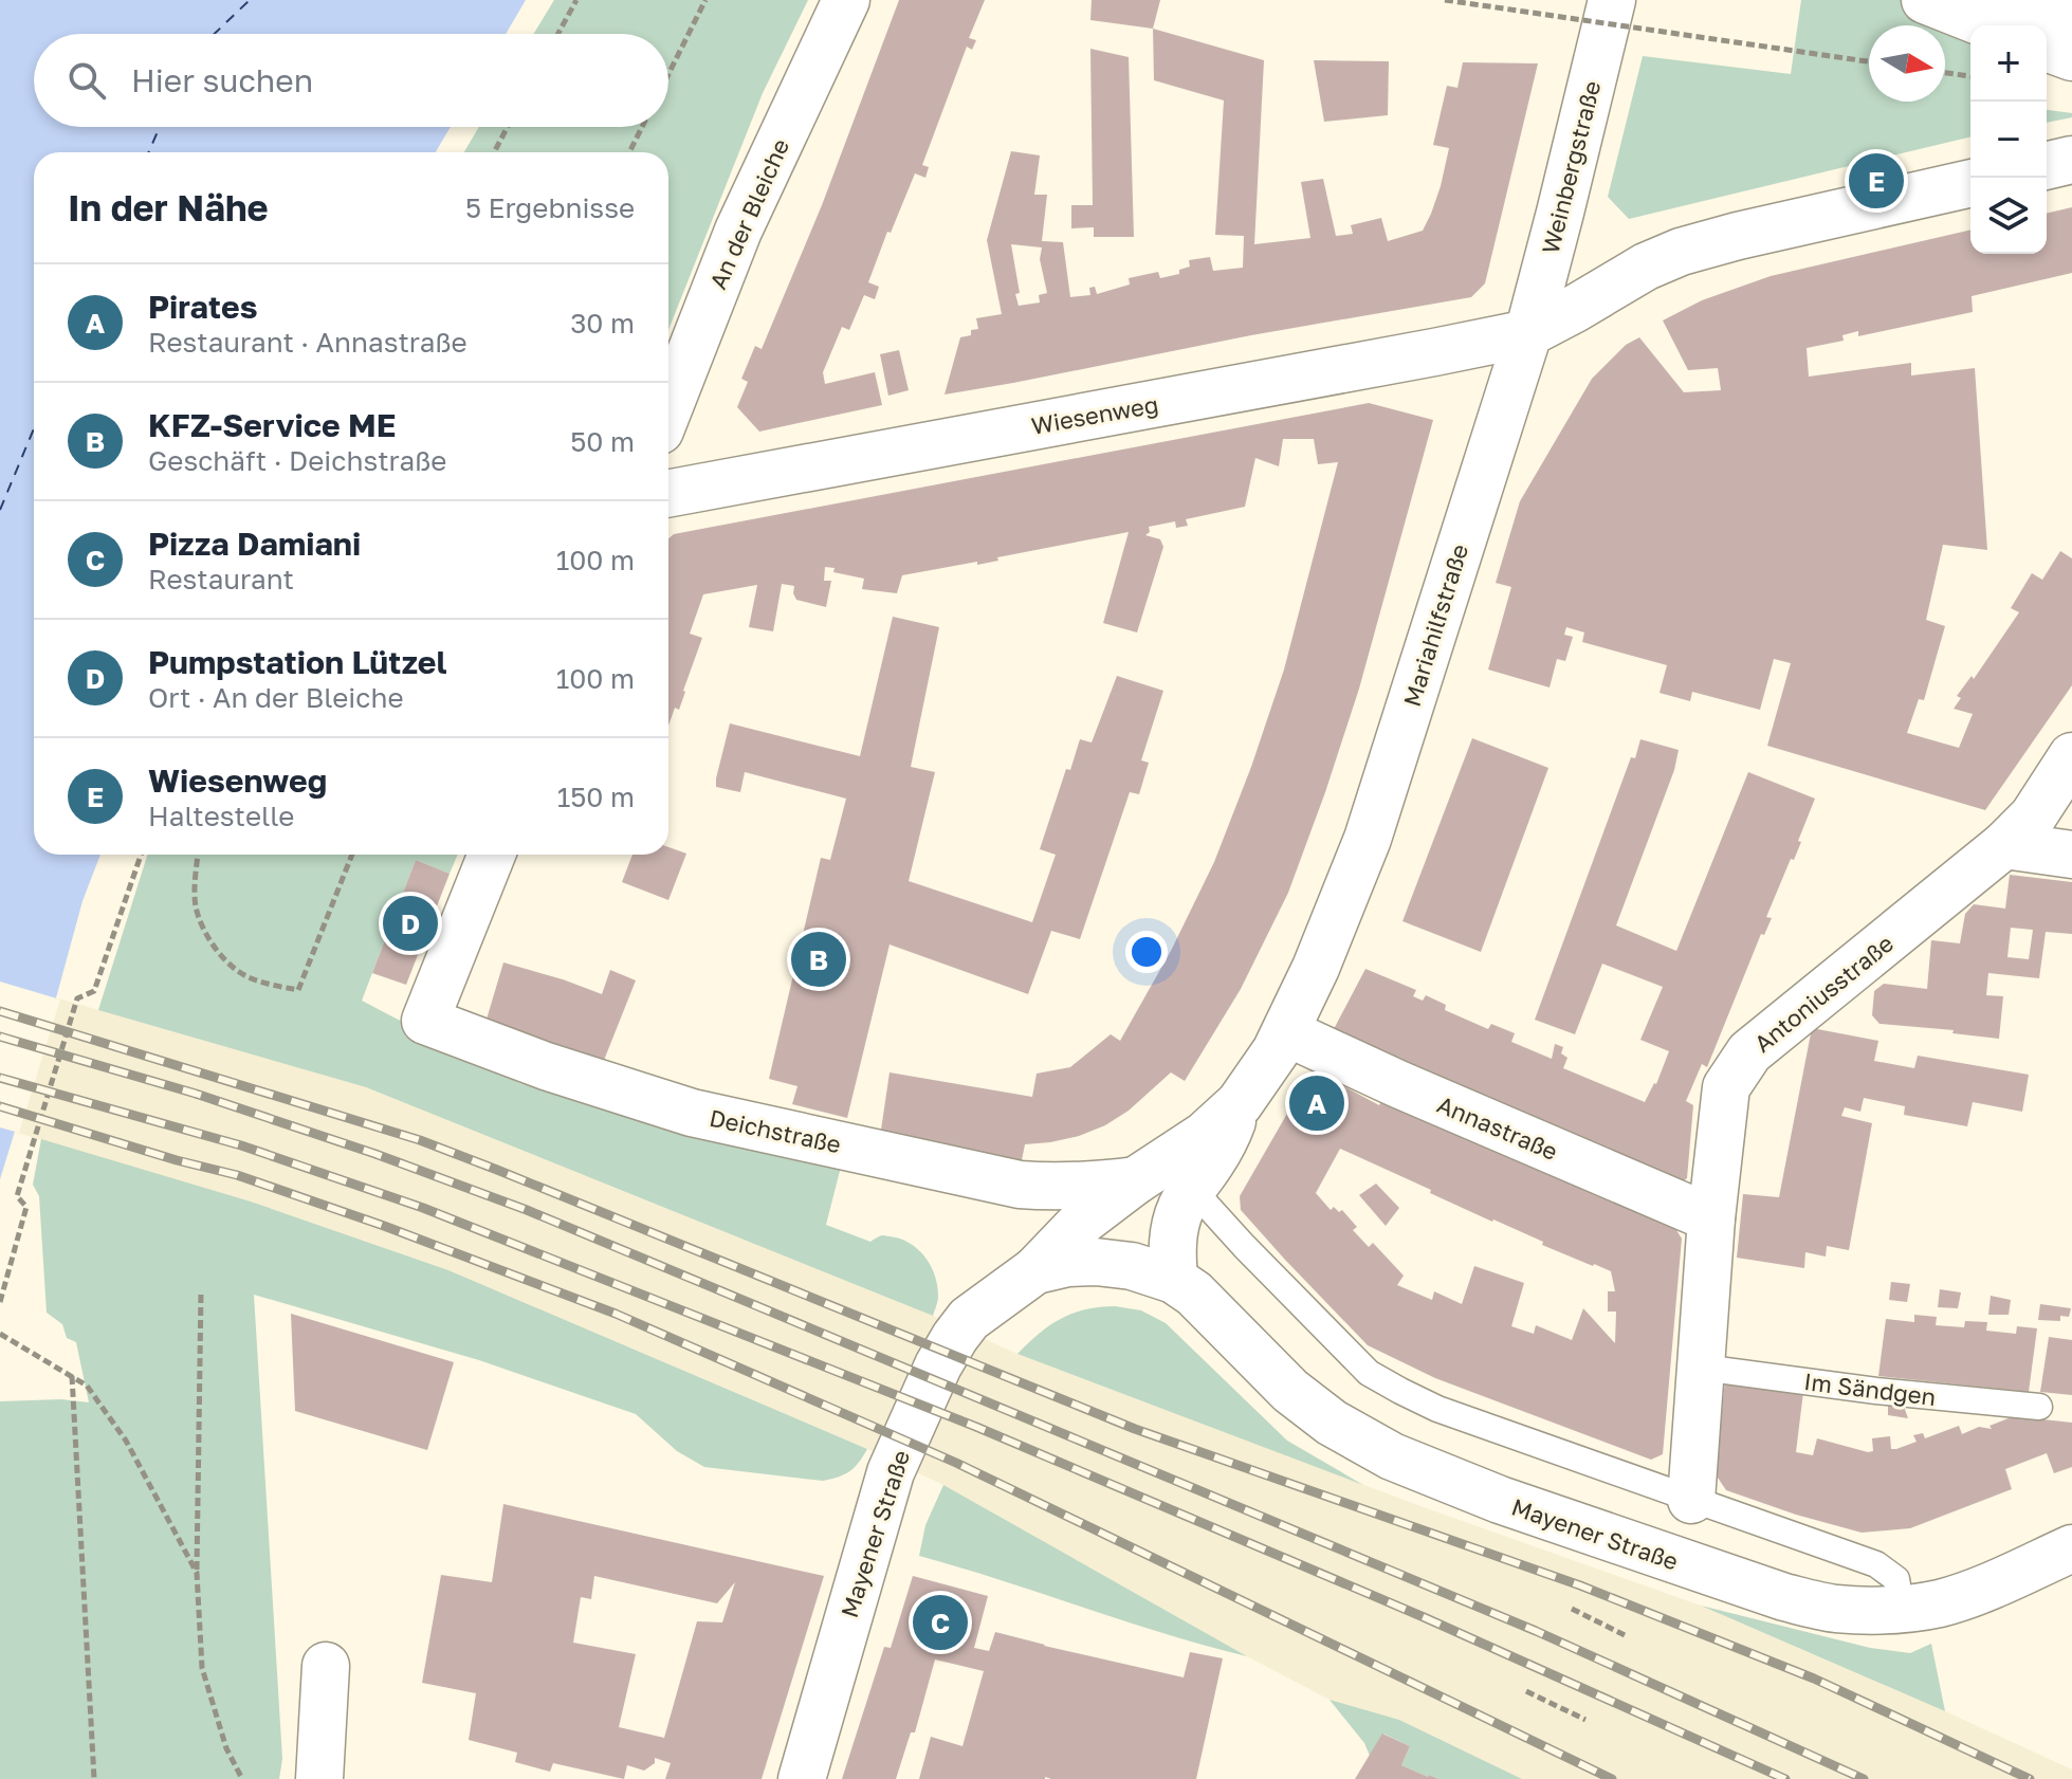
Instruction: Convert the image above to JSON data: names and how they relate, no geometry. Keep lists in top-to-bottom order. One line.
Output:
{"streets":{"main road":["Weinbergstraße","An der Bleiche","Wiesenweg","Mariahilfstraße","Antoniusstraße","Annastraße","Deichstraße","Mayener Straße"],"lane":["Im Sändgen"]},"crossings":[["Weinbergstraße","Wiesenweg"],["Weinbergstraße","Mariahilfstraße"],["Wiesenweg","Mariahilfstraße"],["Mariahilfstraße","Annastraße"],["Mariahilfstraße","Deichstraße"],["Mariahilfstraße","Mayener Straße"],["Antoniusstraße","Annastraße"],["Antoniusstraße","Im Sändgen"]],"north":"right","page":{"map_buttons":["+","−"],"search":"Hier suchen","pins":["E","D","B","A","C"],"heading":["In der Nähe","5 Ergebnisse"],"list":[{"mark":"A","name":"Pirates","note":"Restaurant · Annastraße","value":"30 m"},{"mark":"B","name":"KFZ-Service ME","note":"Geschäft · Deichstraße","value":"50 m"},{"mark":"C","name":"Pizza Damiani","note":"Restaurant","value":"100 m"},{"mark":"D","name":"Pumpstation Lützel","note":"Ort · An der Bleiche","value":"100 m"},{"mark":"E","name":"Wiesenweg","note":"Haltestelle","value":"150 m"}]}}
